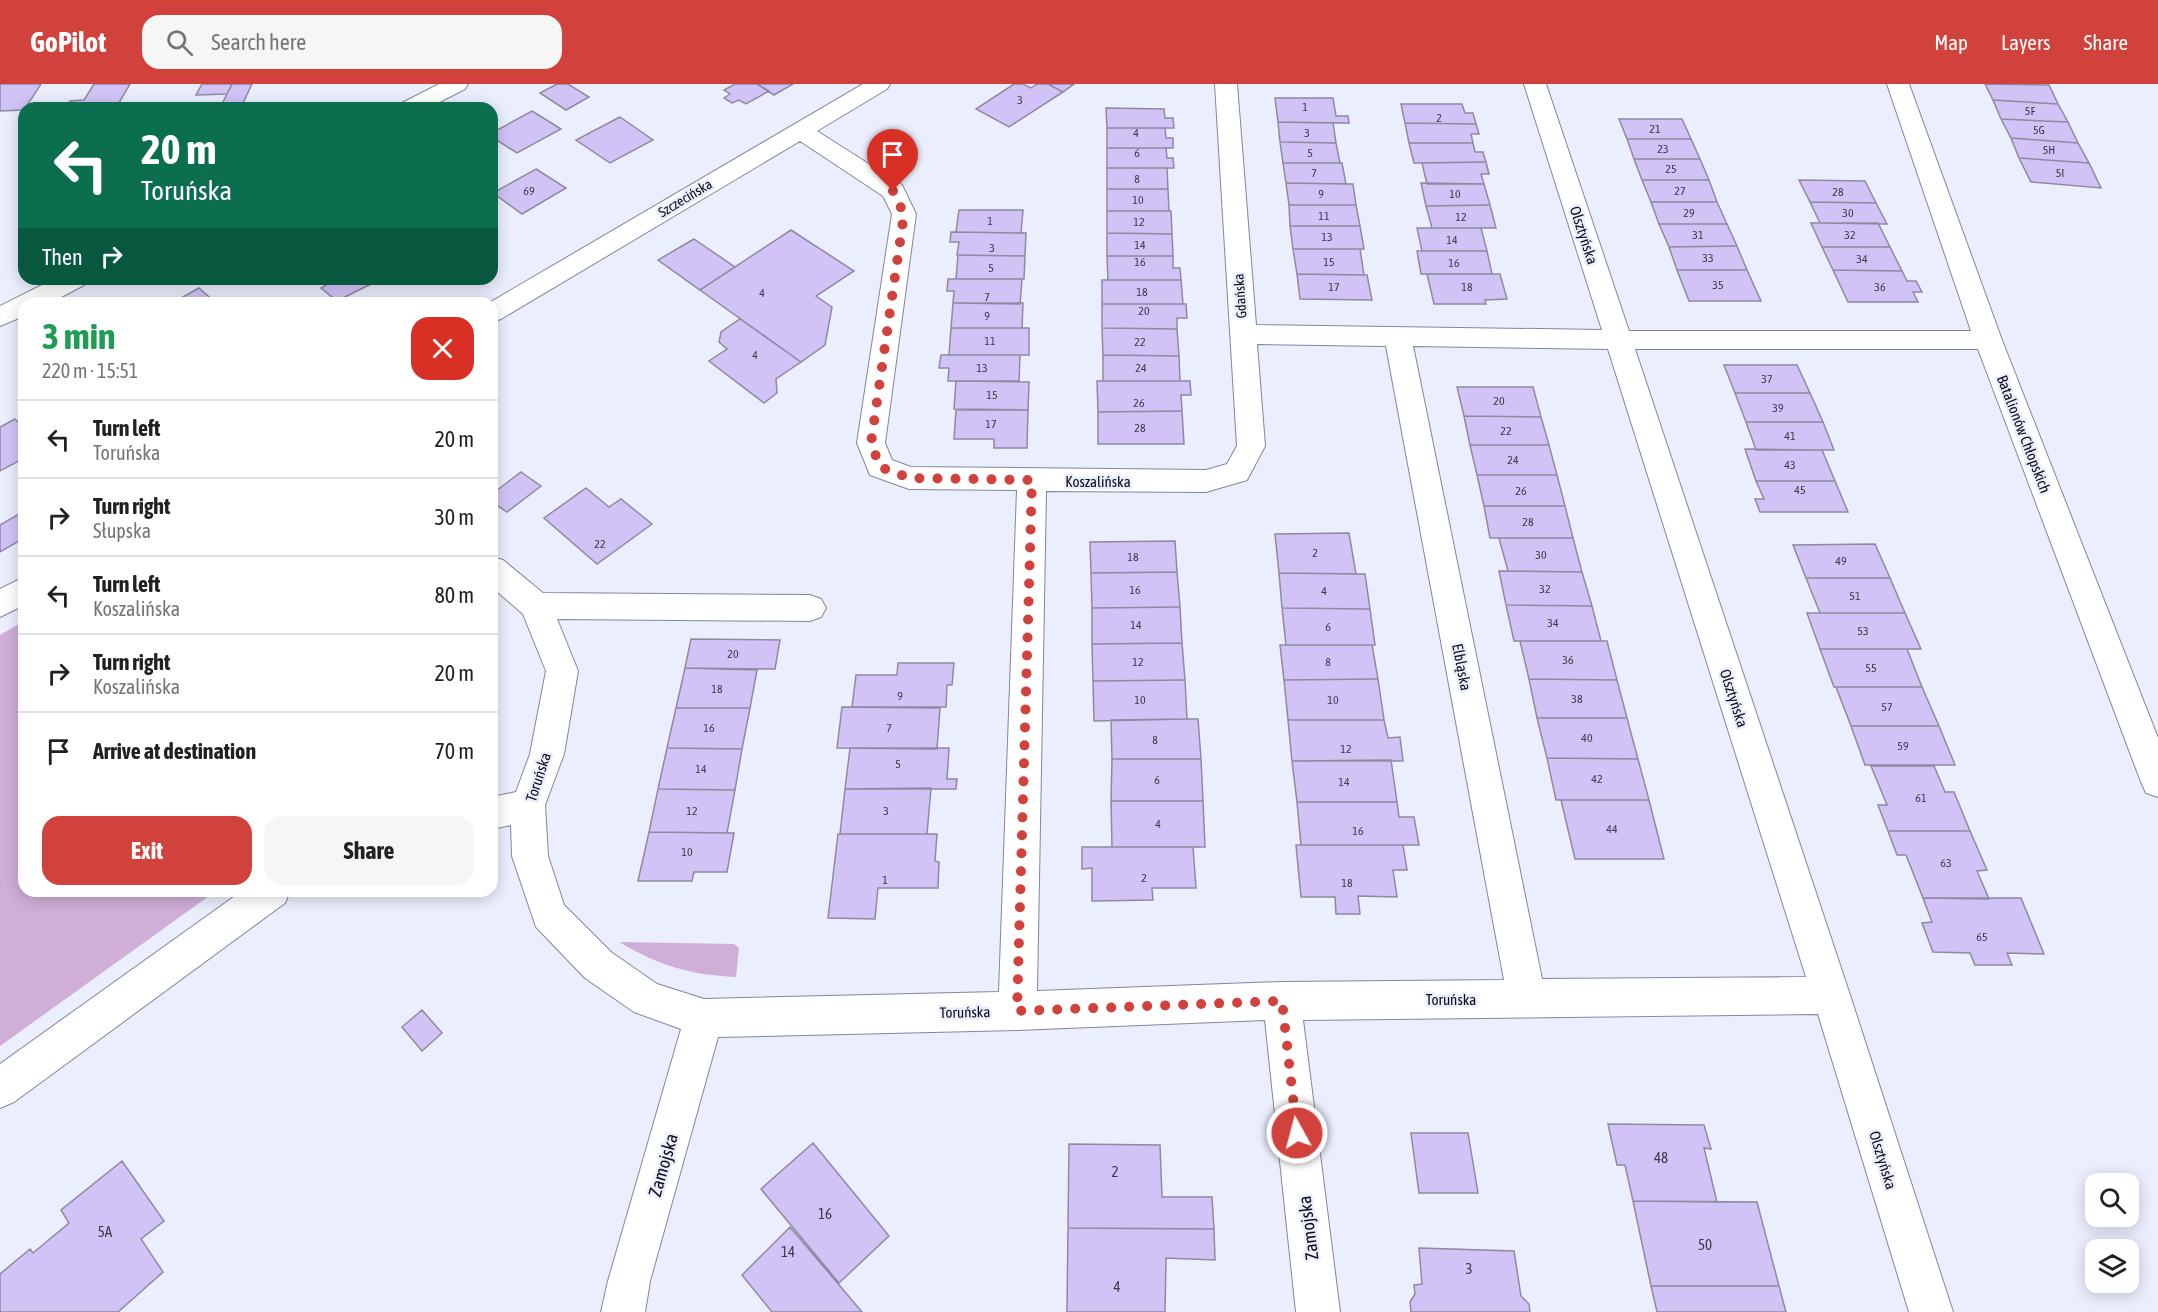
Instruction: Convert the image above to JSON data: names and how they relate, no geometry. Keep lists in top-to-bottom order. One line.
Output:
{"streets":{"street":["Szczecińska","Olsztyńska","Gdańska","Batalionów Chłopskich","Koszalińska","Elbląska","Toruńska","Zamojska"]},"crossings":[["Szczecińska","Koszalińska"],["Olsztyńska","Toruńska"],["Gdańska","Koszalińska"],["Elbląska","Toruńska"],["Toruńska","Zamojska"]],"house_numbers":["3","1","5F","2","21","5G","4","3","23","5H","6","5","25","7","5I","8","69","27","28","9","10","10","29","30","11","12","1","12","31","32","13","14","14","3","33","34","16","15","16","5","35","17","18","36","18","4","7","20","9","11","22","4","13","24","37","15","20","26","39","17","28","22","41","24","43","45","26","28","22","2","30","18","49","32","16","4","51","34","14","6","53","20","36","12","8","55","18","9","38","10","10","57","16","7","40","8","59","12","5","14","42","6","14","61","12","3","4","44","16","10","63","2","1","18","65","48","2","16","5A","50","14","3","4"],"page":{"header":"GoPilot","search":"Search here","nav":["Map","Layers","Share"],"turn":["20 m","Toruńska"],"then":"Then","heading":["3 min","220 m · 15:51"],"list":[{"name":"Turn left","note":"Toruńska","value":"20 m"},{"name":"Turn right","note":"Słupska","value":"30 m"},{"name":"Turn left","note":"Koszalińska","value":"80 m"},{"name":"Turn right","note":"Koszalińska","value":"20 m"},{"name":"Arrive at destination","value":"70 m"}],"buttons":["Exit","Share"]}}
